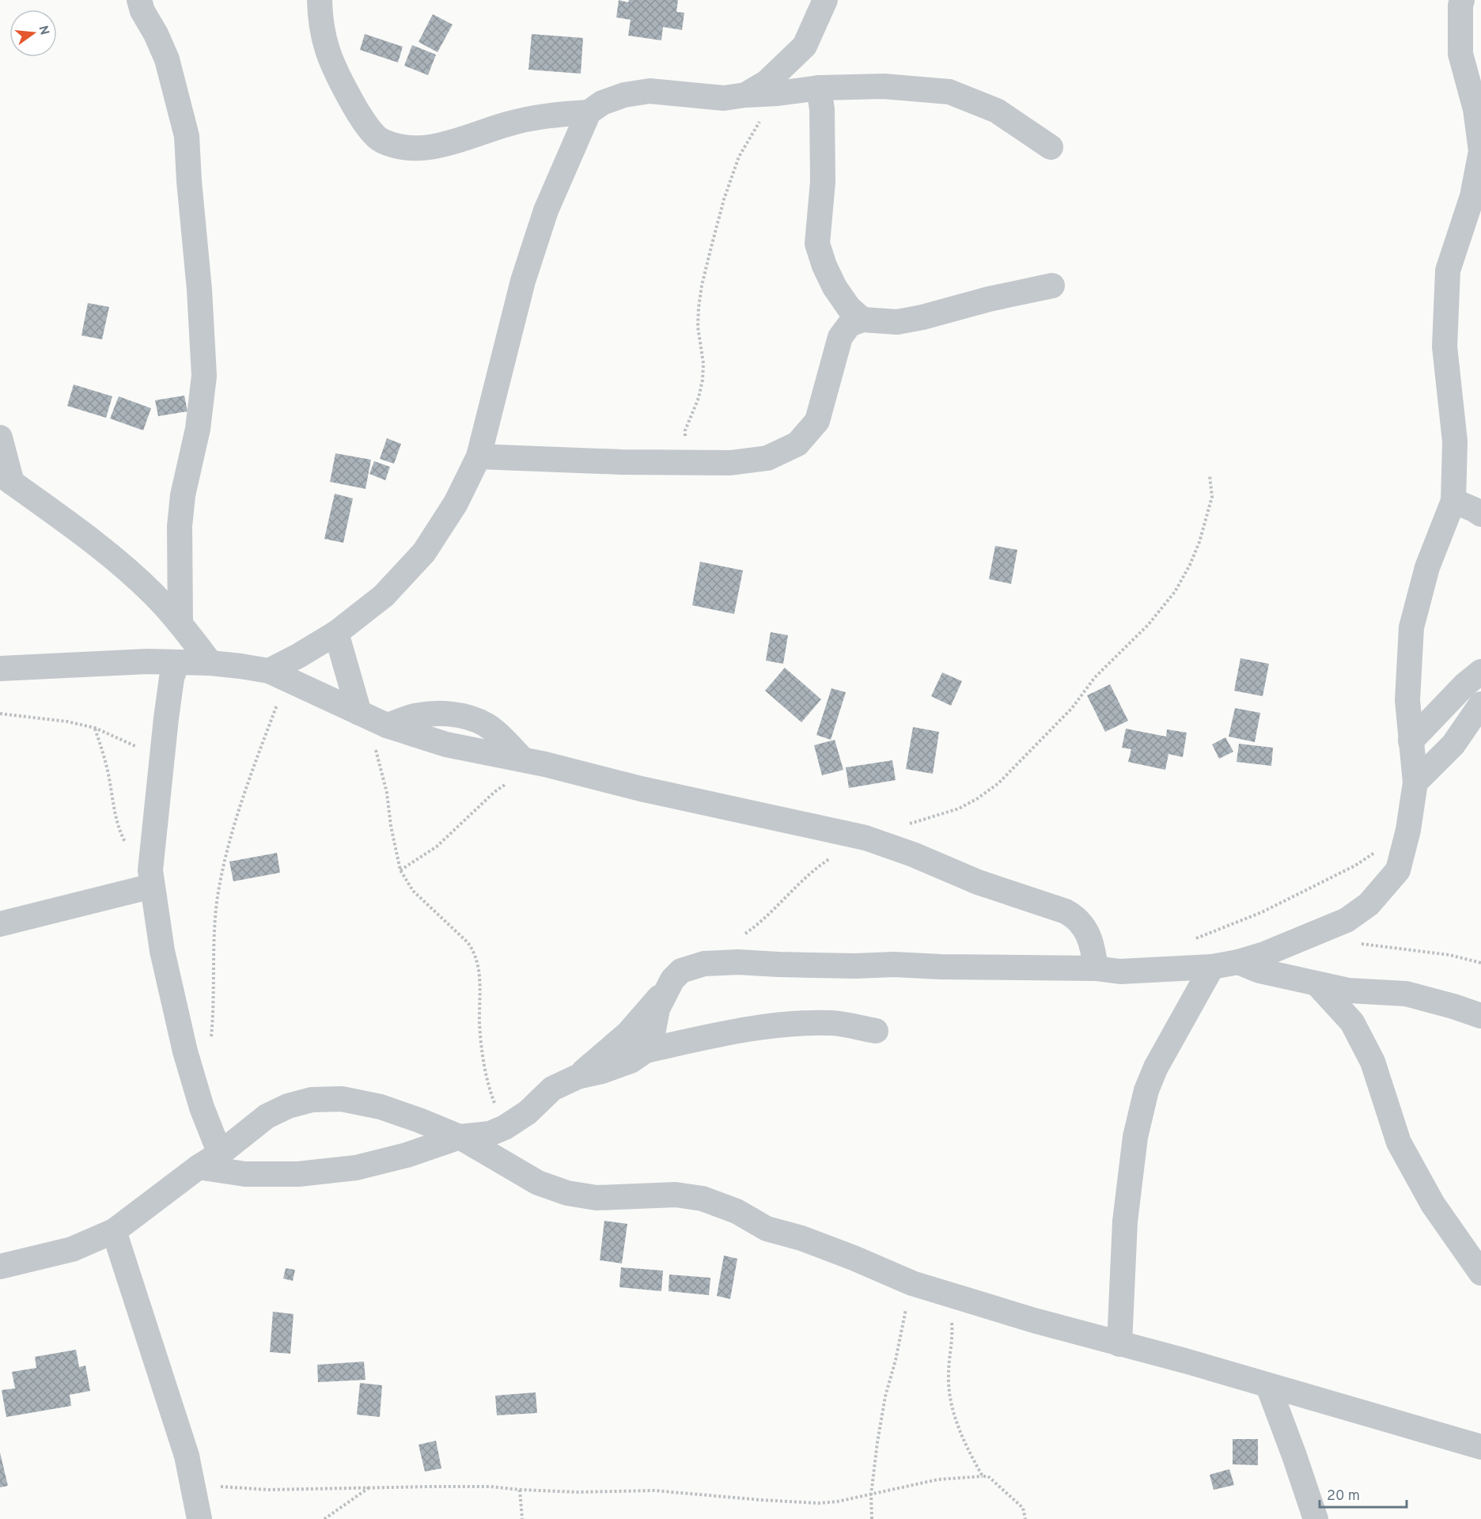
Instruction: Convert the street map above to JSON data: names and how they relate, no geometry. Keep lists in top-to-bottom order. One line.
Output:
{"scale_bar":"20 m","north":"right"}
